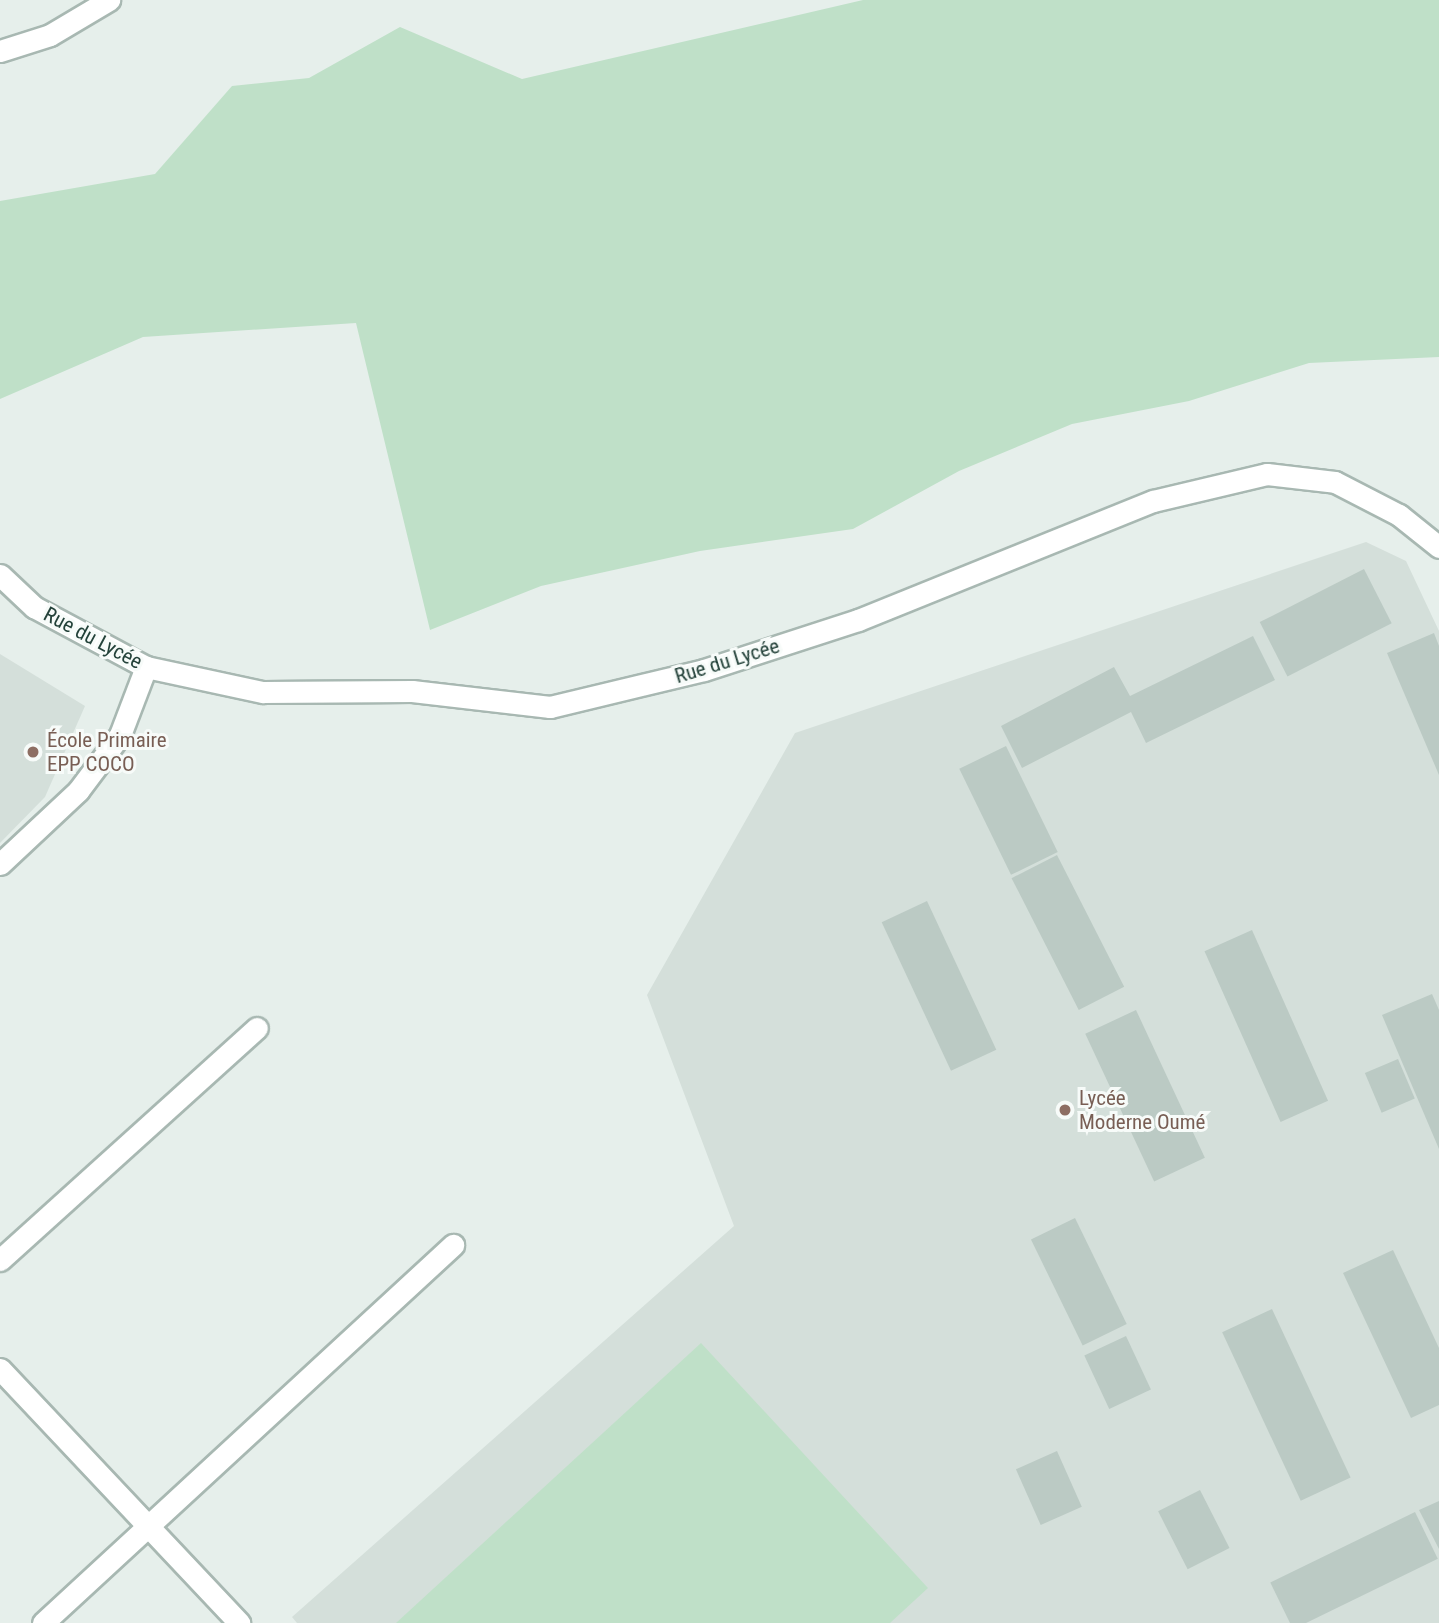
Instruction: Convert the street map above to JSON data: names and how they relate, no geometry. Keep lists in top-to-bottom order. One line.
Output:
{"streets":{"street":["Rue du Lycée"]},"places":["École Primaire EPP COCO","Lycée Moderne Oumé"]}
